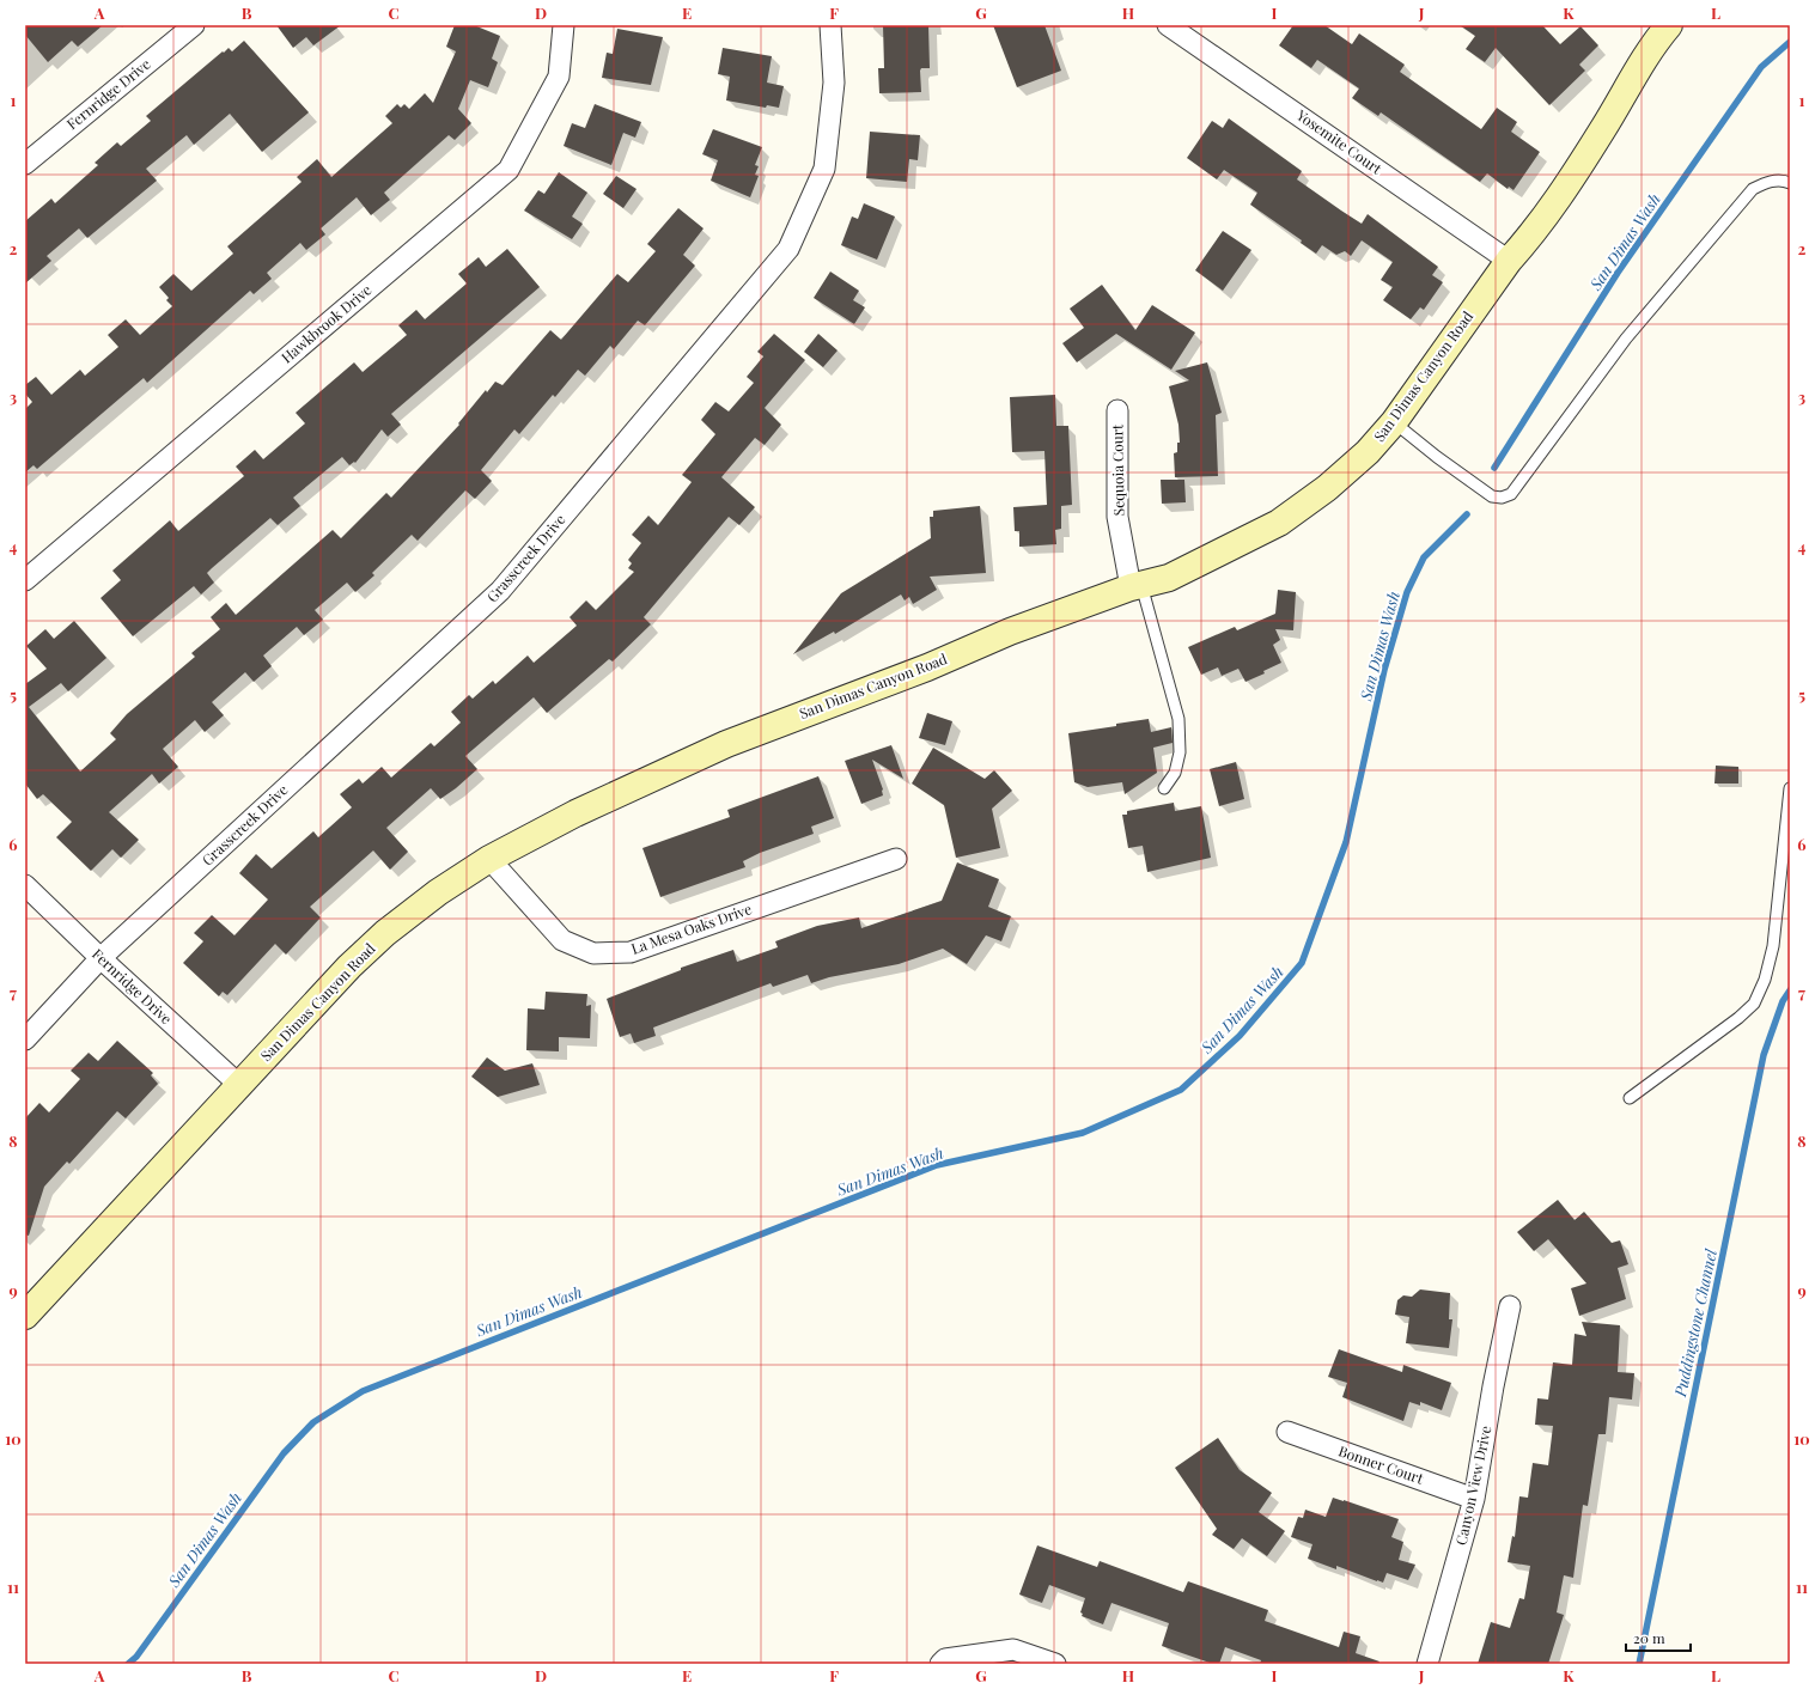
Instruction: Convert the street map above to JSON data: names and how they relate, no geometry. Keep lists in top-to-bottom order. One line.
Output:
{"streets":{"street":["Fernridge Drive","Yosemite Court","Hawkbrook Drive","San Dimas Canyon Road","Sequoia Court","Grasscreek Drive","La Mesa Oaks Drive","Bonner Court","Canyon View Drive"]},"crossings":[["Fernridge Drive","San Dimas Canyon Road"],["Fernridge Drive","Grasscreek Drive"],["Yosemite Court","San Dimas Canyon Road"],["San Dimas Canyon Road","Sequoia Court"],["San Dimas Canyon Road","La Mesa Oaks Drive"],["Bonner Court","Canyon View Drive"]],"water":["San Dimas Wash","Puddingstone Channel"],"scale_bar":"20 m","grid":{"columns":["A","B","C","D","E","F","G","H","I","J","K","L"],"rows":["1","2","3","4","5","6","7","8","9","10","11"]}}
